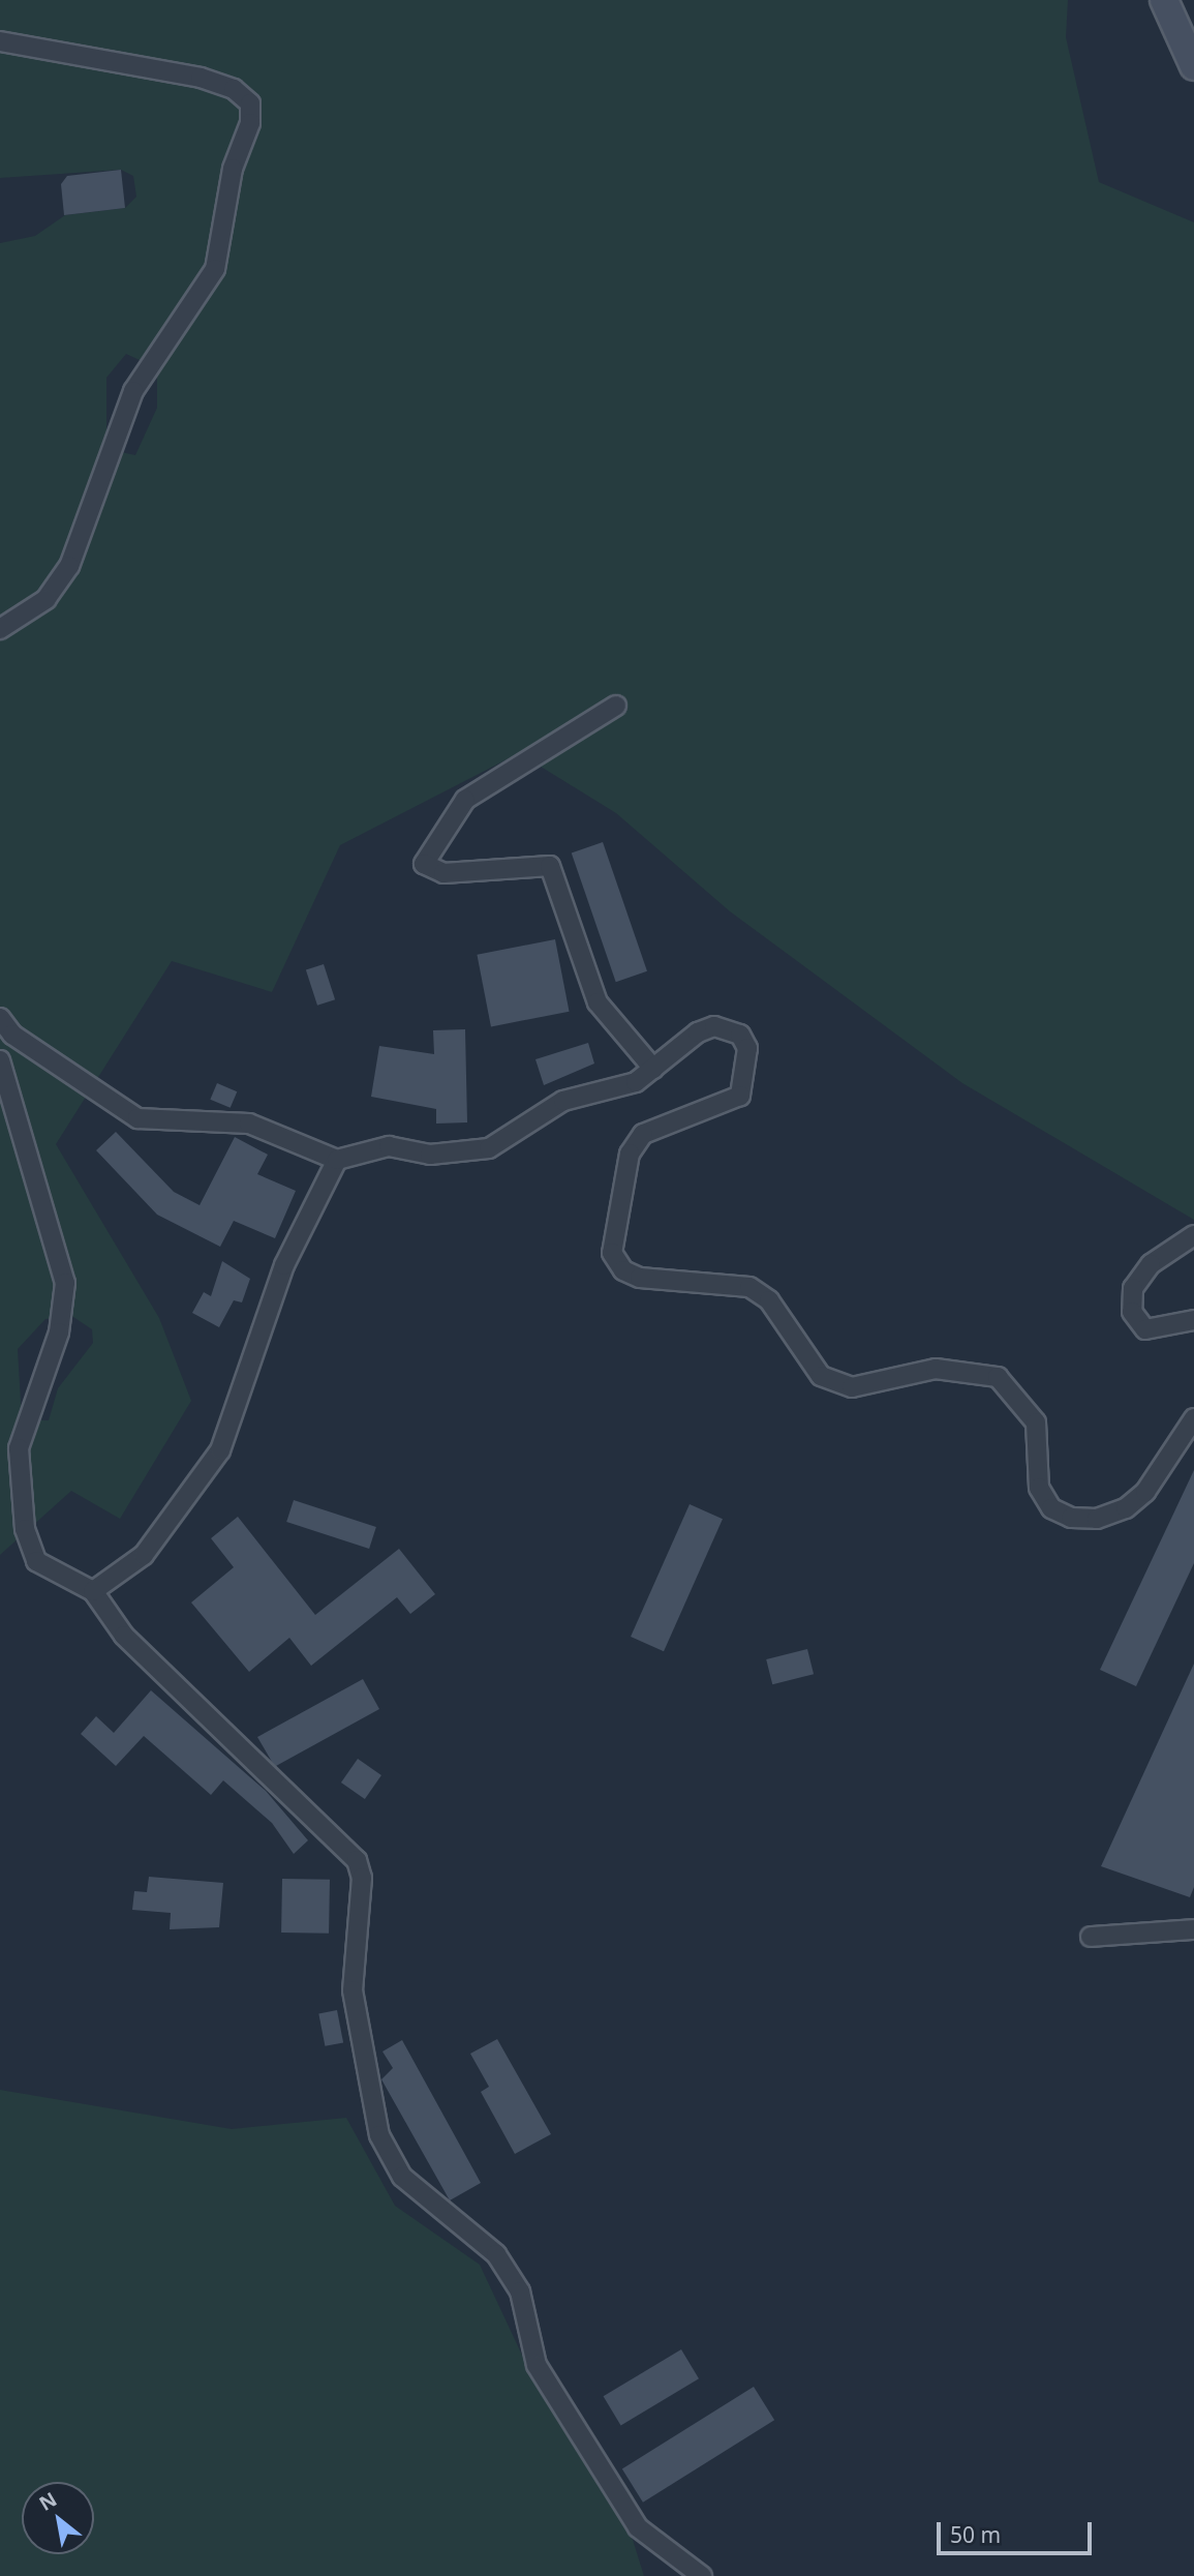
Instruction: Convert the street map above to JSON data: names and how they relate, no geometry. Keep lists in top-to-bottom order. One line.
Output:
{"scale_bar":"50 m","north":"top left"}
